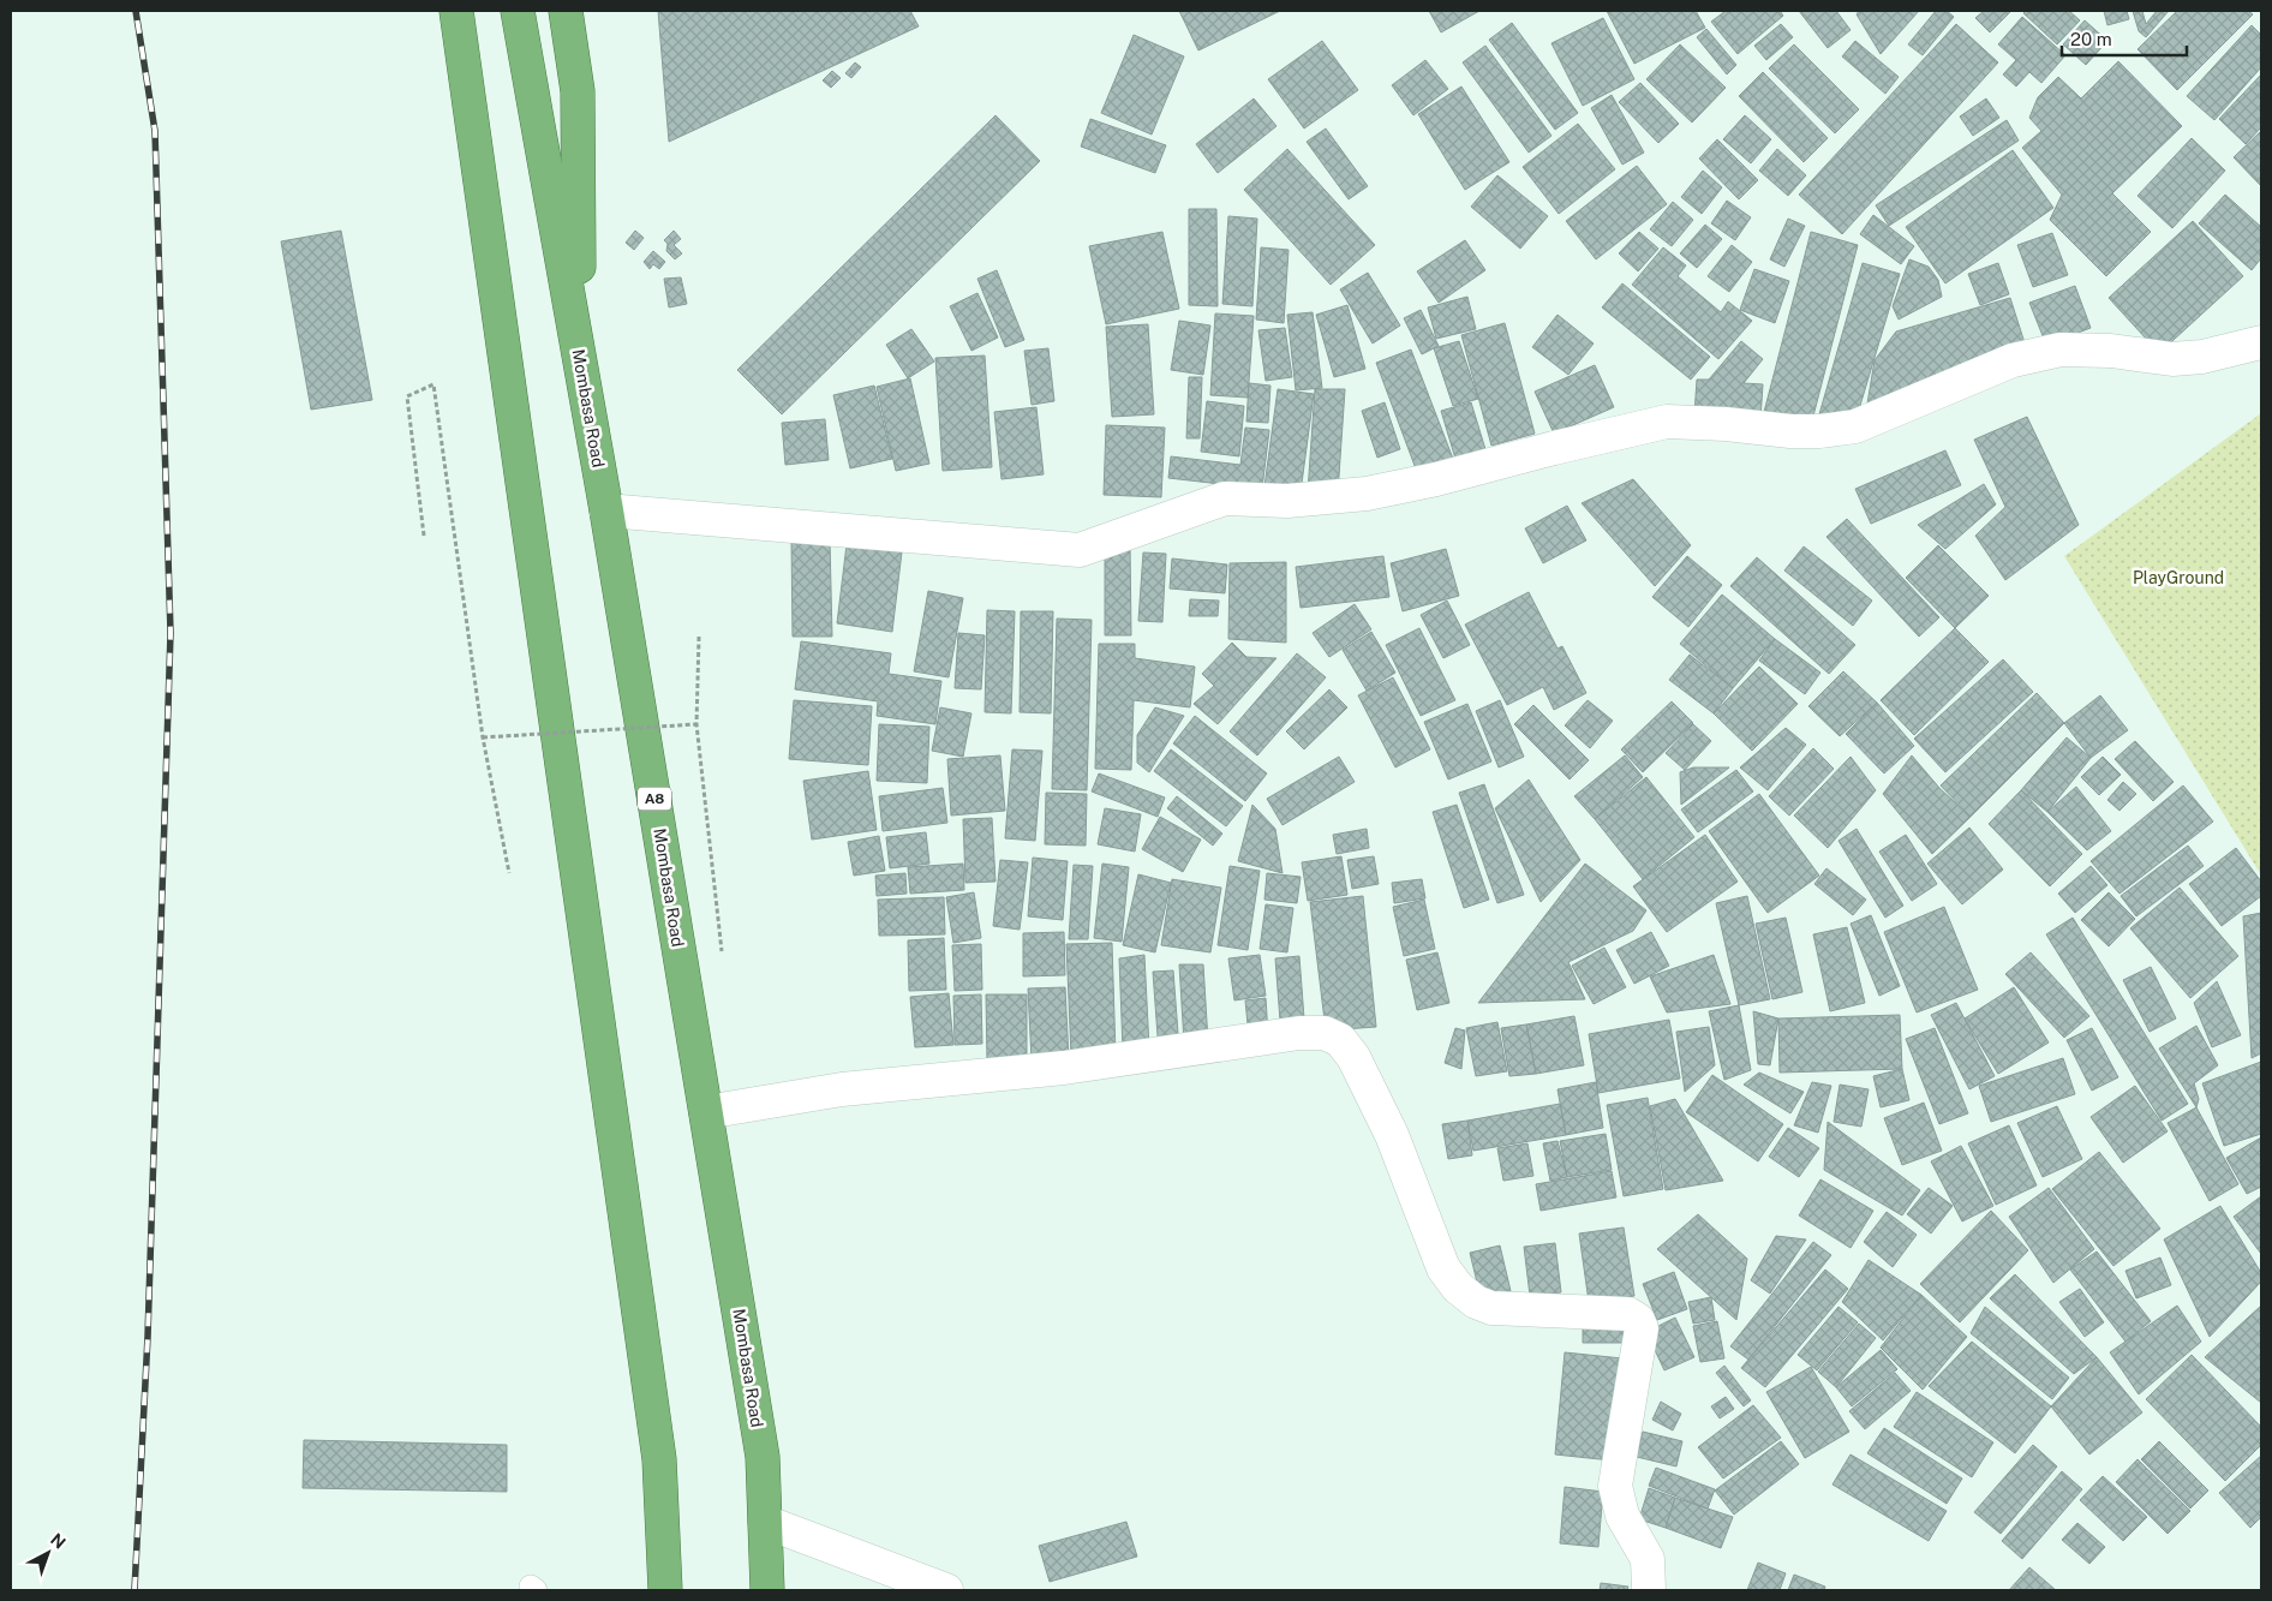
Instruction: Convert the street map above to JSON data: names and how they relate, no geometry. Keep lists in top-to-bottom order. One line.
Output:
{"streets":{"highway":["Mombasa Road","A8"]},"parks":["PlayGround"],"scale_bar":"20 m","north":"top right"}
